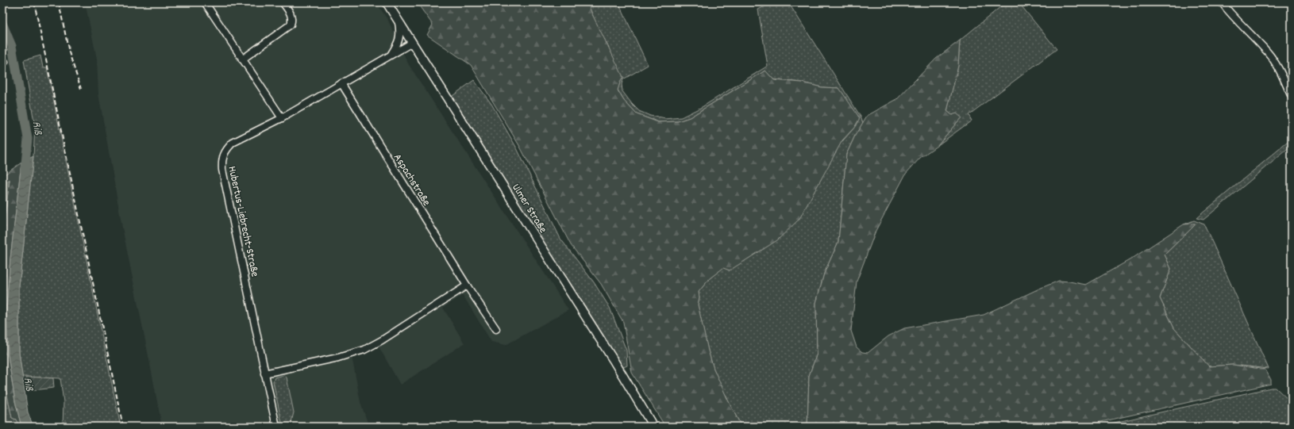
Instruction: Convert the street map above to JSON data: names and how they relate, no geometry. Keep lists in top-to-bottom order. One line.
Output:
{"streets":{"main road":["Ulmer Straße"],"street":["Aspachstraße","Hubertus-Liebrecht-Straße"]},"crossings":[["Aspachstraße","Hubertus-Liebrecht-Straße"],["Ulmer Straße","Hubertus-Liebrecht-Straße"]],"water":["Riß"]}
